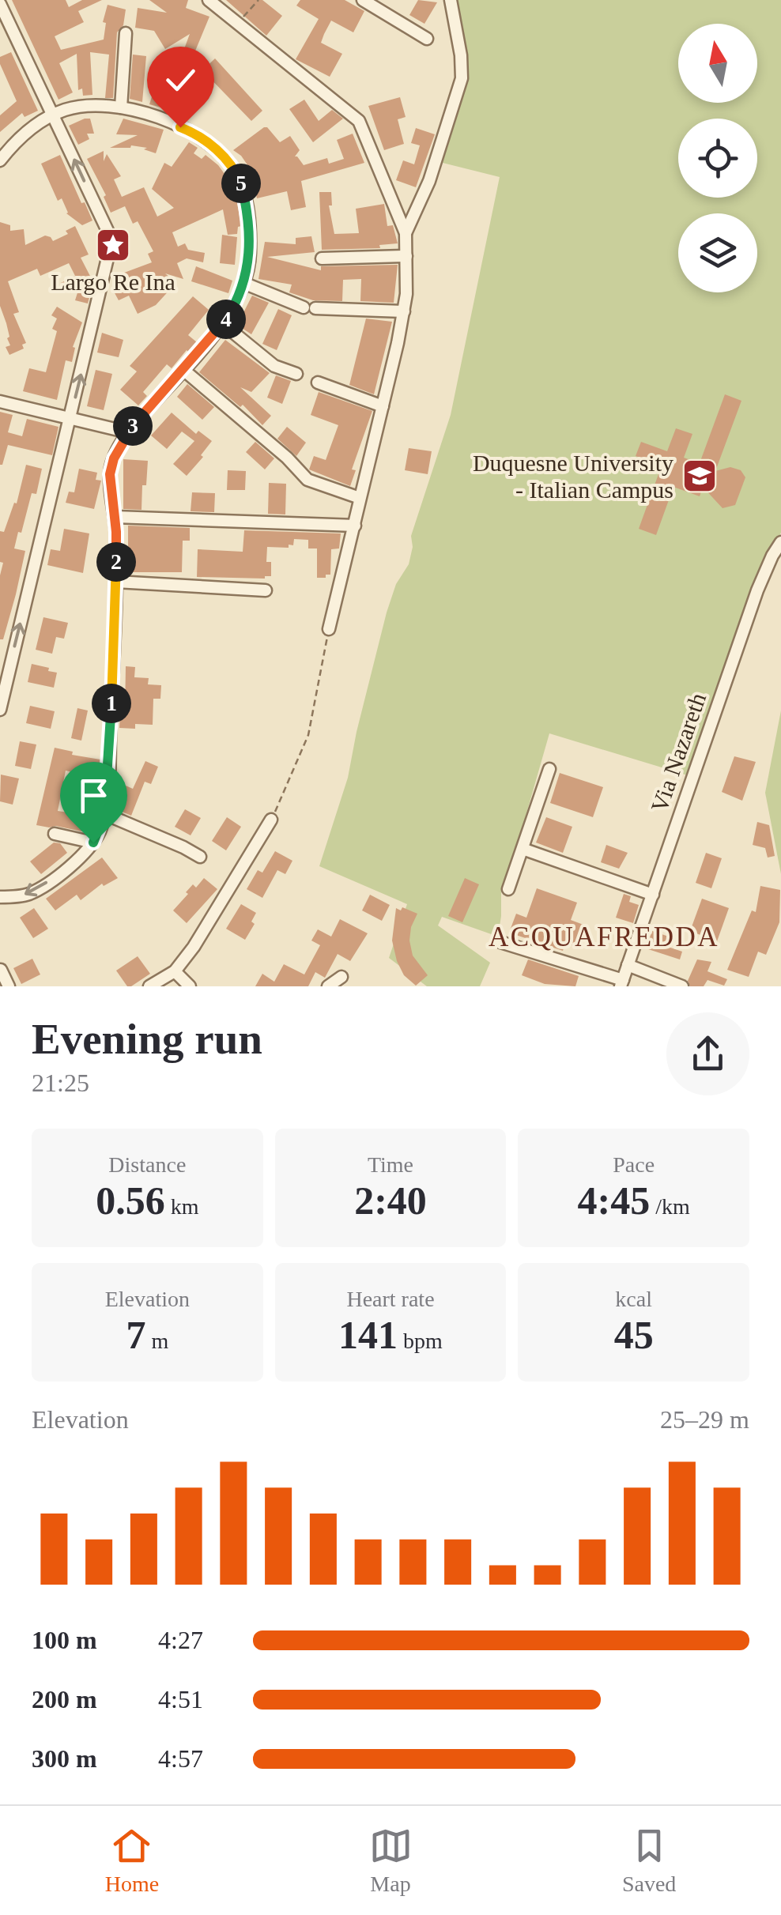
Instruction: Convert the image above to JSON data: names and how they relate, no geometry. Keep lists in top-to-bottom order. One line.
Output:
{"streets":{"street":["Via Nazareth"]},"districts":["ACQUAFREDDA"],"places":{"place":["Largo Re Ina"],"school or university":["Duquesne University - Italian Campus"]},"north":"top","page":{"pins":["5","4","3","2","1"],"heading":["Evening run","21:25"],"stats":[["Distance","0.56 km"],["Time","2:40"],["Pace","4:45 /km"],["Elevation","7 m"],["Heart rate","141 bpm"],["kcal","45"]],"chart":["Elevation","25–29 m"],"list":[{"name":"100 m","note":"4:27"},{"name":"200 m","note":"4:51"},{"name":"300 m","note":"4:57"}],"tabs":["Home","Map","Saved"]}}
